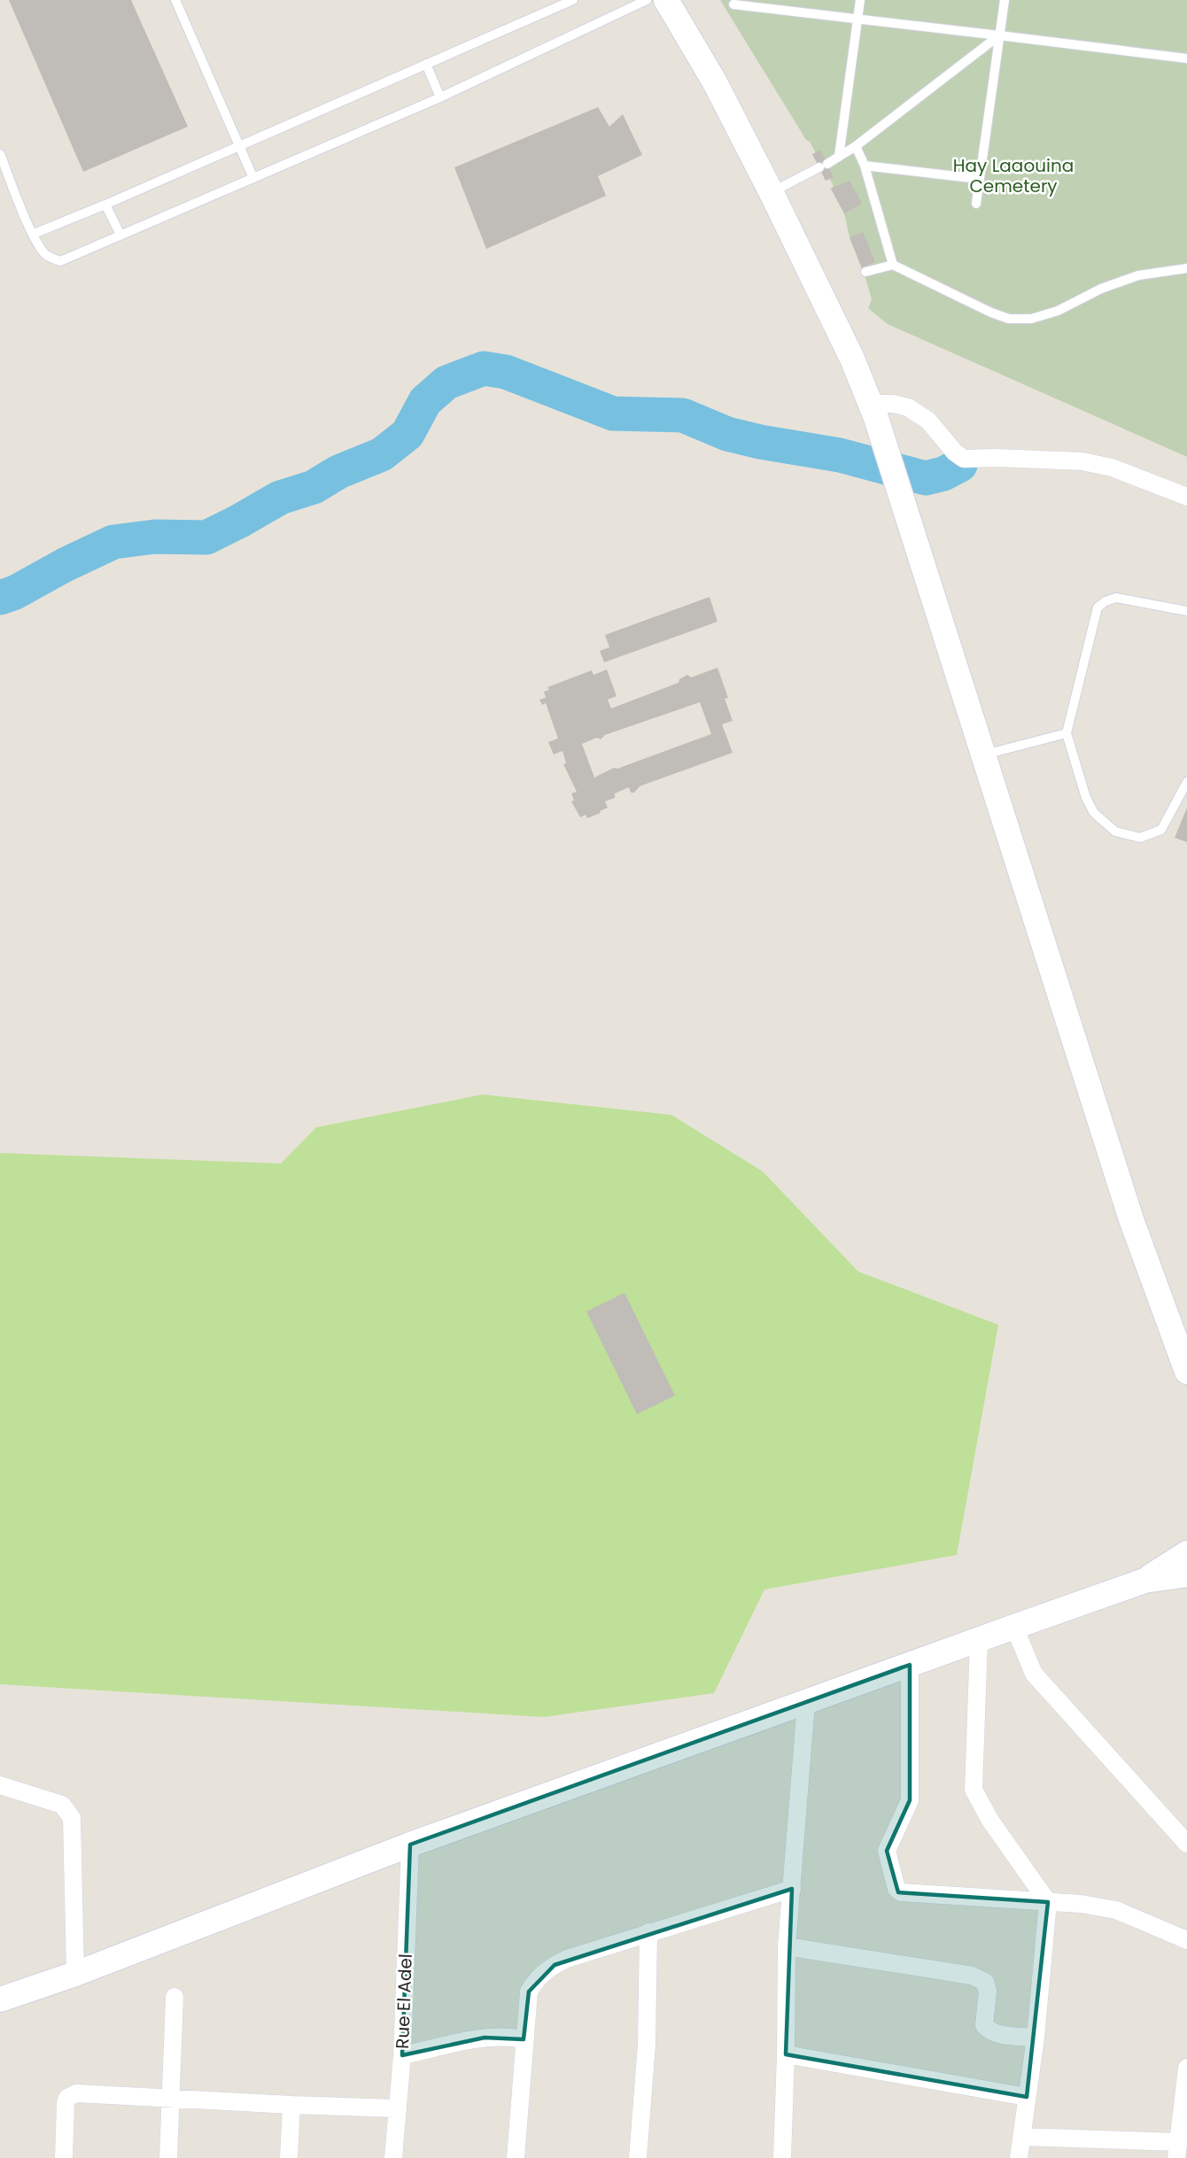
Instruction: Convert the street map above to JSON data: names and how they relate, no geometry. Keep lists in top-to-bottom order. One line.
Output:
{"streets":{"street":["Rue El Adel"]},"parks":["Hay Laaouina Cemetery"]}
